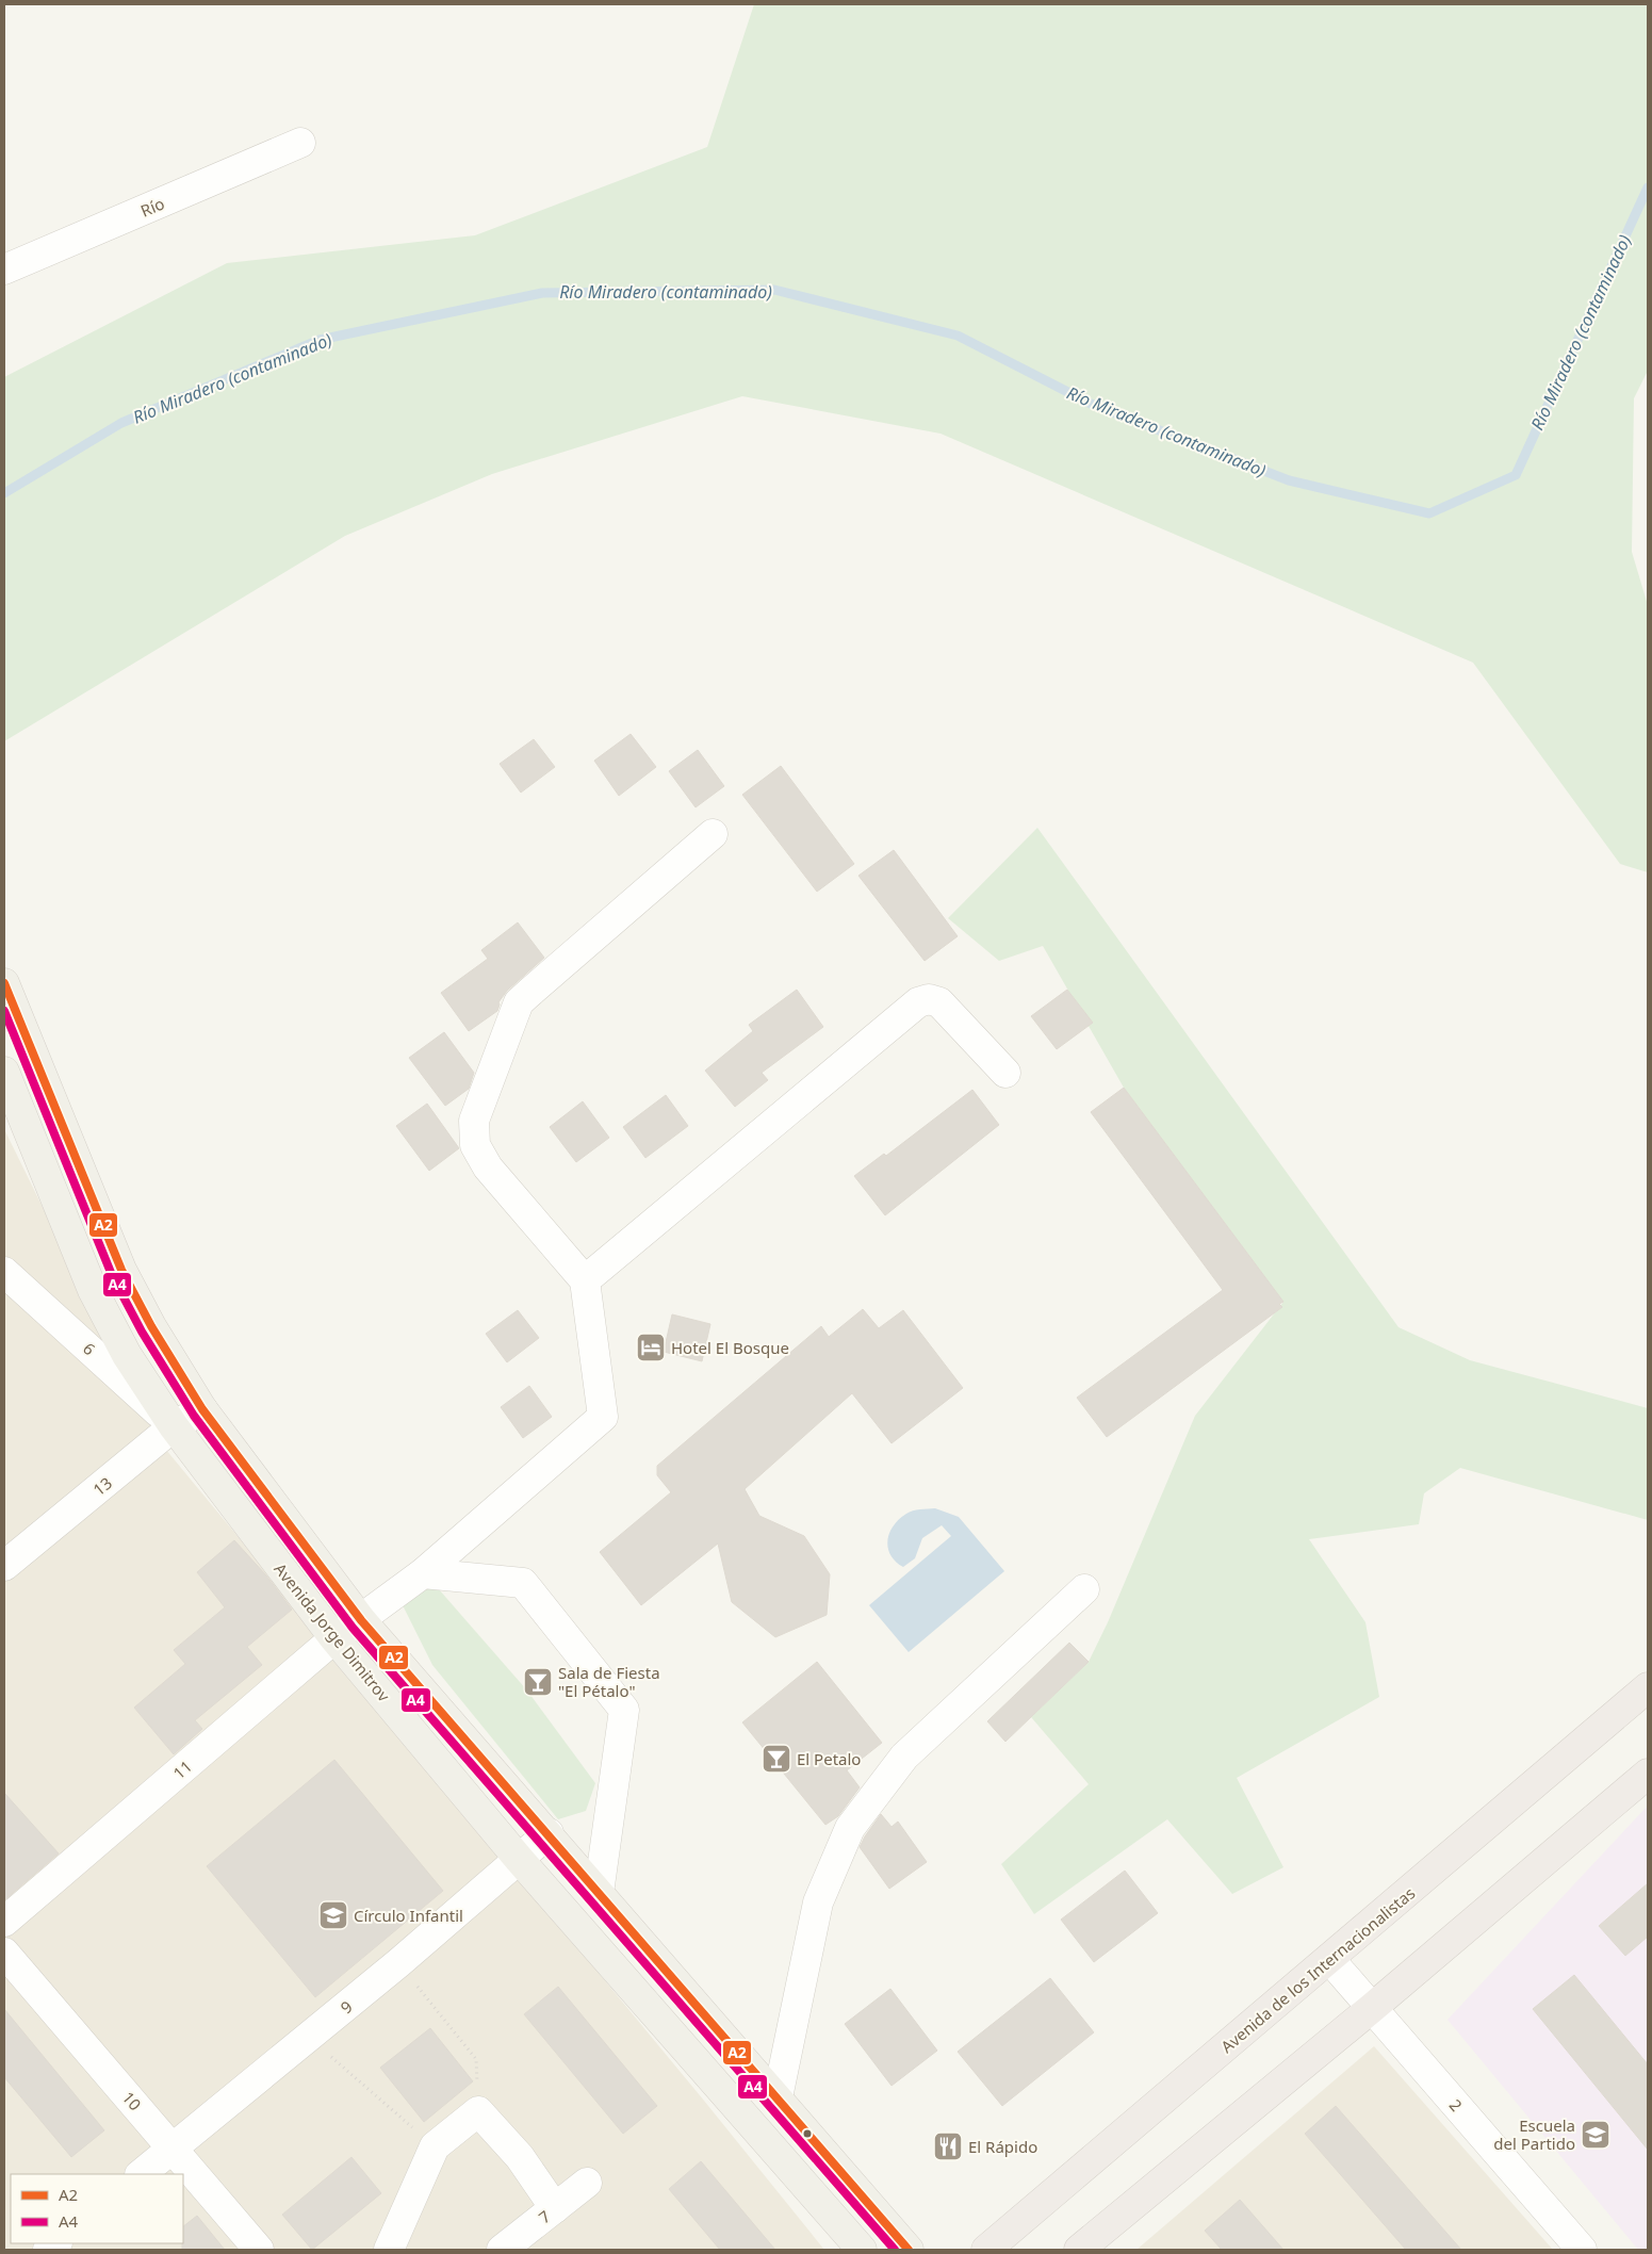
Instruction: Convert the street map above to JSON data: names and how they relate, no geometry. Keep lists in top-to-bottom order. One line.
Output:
{"streets":{"highway":["Avenida de los Internacionalistas"],"main road":["Avenida Jorge Dimitrov"],"street":["Río","6","13","11","9","10","2","7"]},"crossings":[["6","13"],["6","Avenida Jorge Dimitrov"],["13","Avenida Jorge Dimitrov"],["Avenida Jorge Dimitrov","11"],["Avenida Jorge Dimitrov","9"],["Avenida de los Internacionalistas","2"],["9","10"]],"water":["Río Miradero (contaminado)"],"places":{"hotel":["Hotel El Bosque"],"bar":["Sala de Fiesta \"El Pétalo\"","El Petalo"],"school or university":["Círculo Infantil","Escuela del Partido"],"restaurant":["El Rápido"]},"lines":["transit line A2","transit line A4"],"legend":["A2","A4"]}
